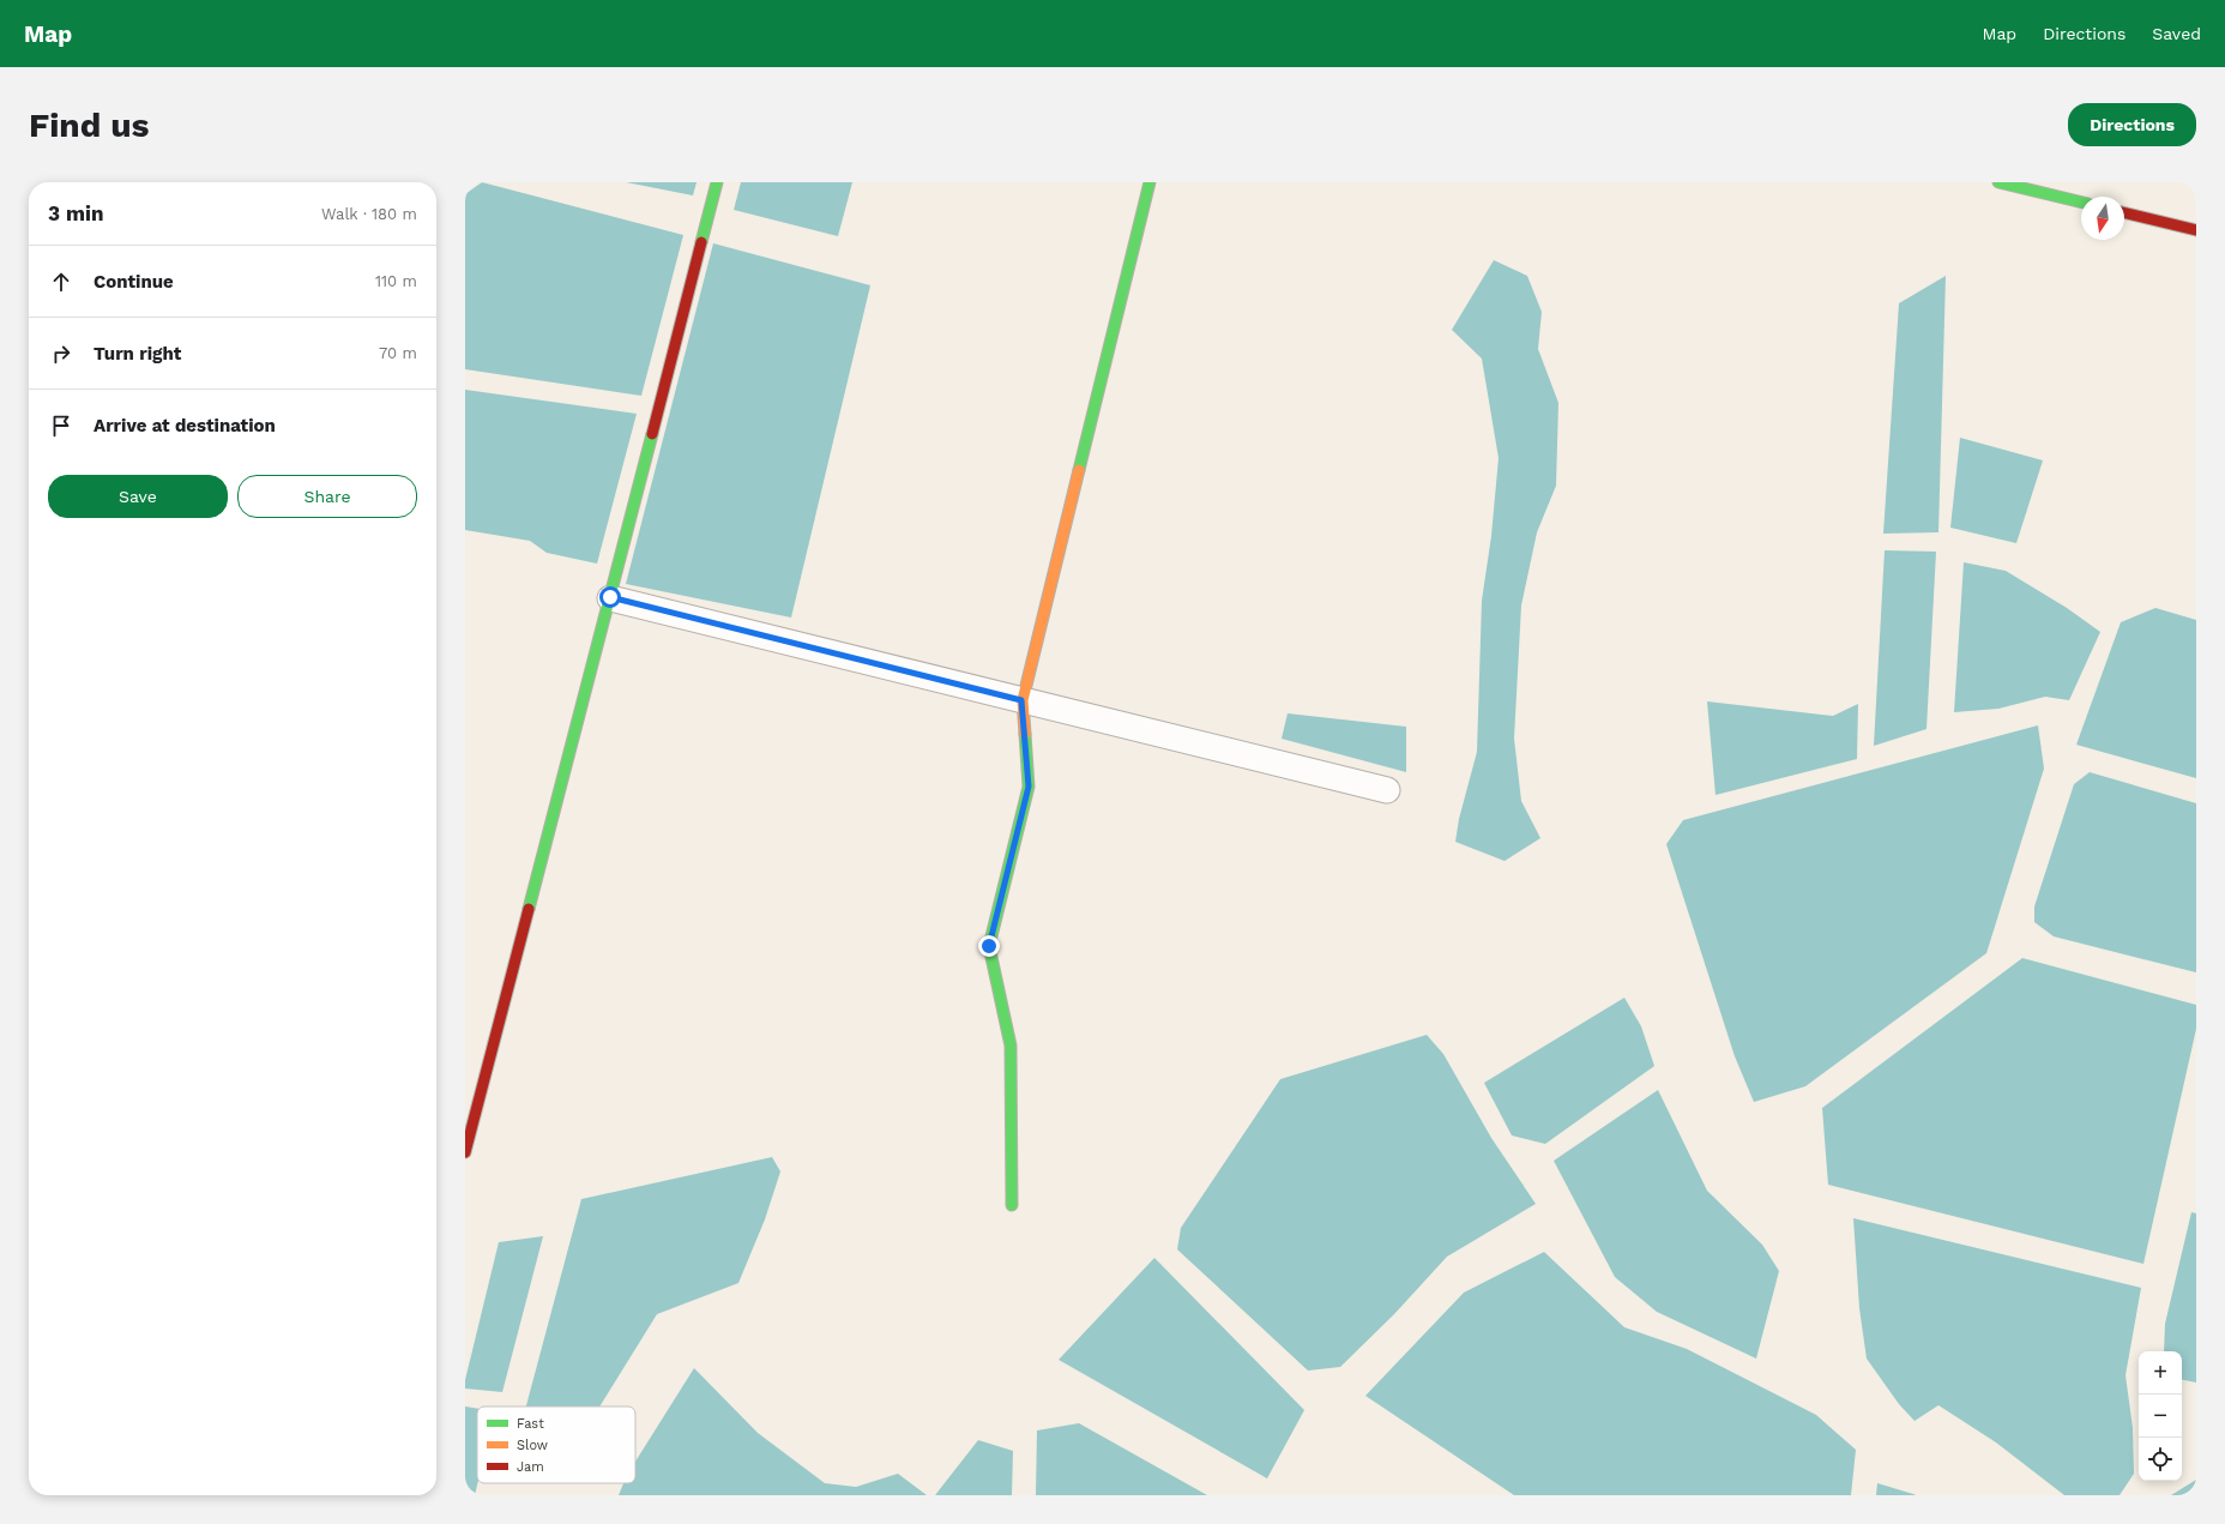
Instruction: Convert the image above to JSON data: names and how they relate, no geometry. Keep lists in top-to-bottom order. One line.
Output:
{"legend":["Fast","Slow","Jam"],"north":"bottom","page":{"header":"Map","nav":["Map","Directions","Saved"],"buttons":["Directions",["Save","Share"]],"title":"Find us","heading":["3 min","Walk · 180 m"],"list":[["Continue","110 m"],["Turn right","70 m"],"Arrive at destination"],"map_buttons":["+","−"]}}
